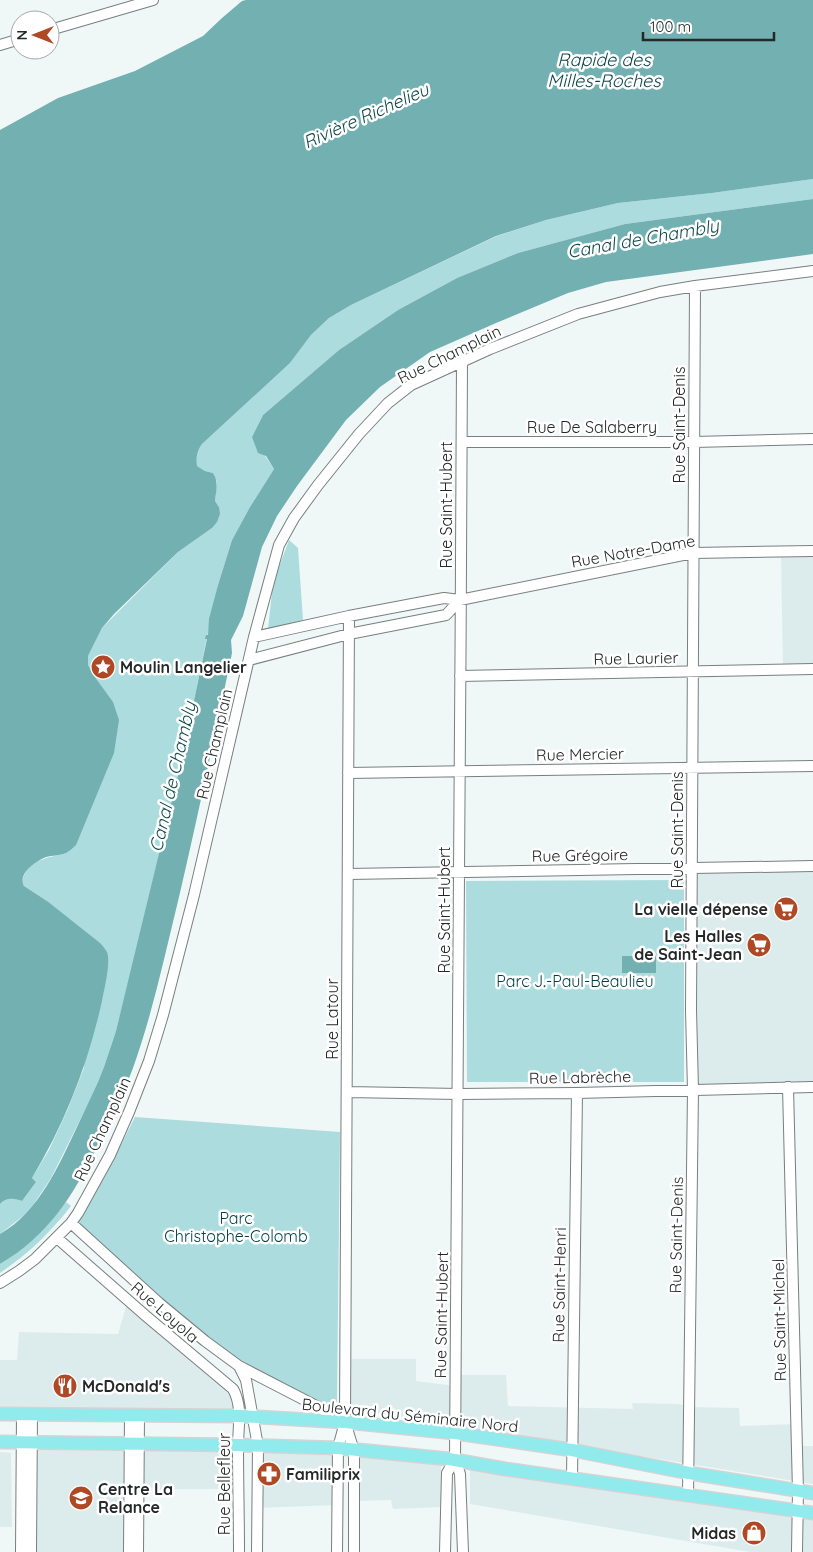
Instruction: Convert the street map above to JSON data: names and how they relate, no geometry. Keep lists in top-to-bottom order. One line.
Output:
{"streets":{"main road":["Boulevard du Séminaire Nord"],"street":["Rue Champlain","Rue Saint-Denis","Rue De Salaberry","Rue Saint-Hubert","Rue Notre-Dame","Rue Laurier","Rue Mercier","Rue Grégoire","Rue Latour","Rue Labrèche","Rue Saint-Henri","Rue Loyola","Rue Saint-Michel","Rue Bellefleur"]},"crossings":[["Rue Champlain","Rue Saint-Denis"],["Rue Champlain","Rue Saint-Hubert"],["Rue Champlain","Rue Notre-Dame"],["Rue Champlain","Rue Loyola"],["Rue Saint-Denis","Rue De Salaberry"],["Rue Saint-Denis","Rue Notre-Dame"],["Rue Saint-Denis","Rue Laurier"],["Rue Saint-Denis","Rue Mercier"],["Rue Saint-Denis","Rue Grégoire"],["Rue Saint-Denis","Rue Labrèche"],["Rue Saint-Denis","Boulevard du Séminaire Nord"],["Rue De Salaberry","Rue Saint-Hubert"],["Rue Saint-Hubert","Rue Notre-Dame"],["Rue Saint-Hubert","Rue Laurier"],["Rue Saint-Hubert","Rue Mercier"],["Rue Saint-Hubert","Rue Grégoire"],["Rue Saint-Hubert","Rue Labrèche"],["Rue Saint-Hubert","Boulevard du Séminaire Nord"],["Rue Notre-Dame","Rue Latour"],["Rue Mercier","Rue Latour"],["Rue Grégoire","Rue Latour"],["Rue Latour","Rue Labrèche"],["Rue Latour","Boulevard du Séminaire Nord"],["Rue Labrèche","Rue Saint-Henri"],["Rue Labrèche","Rue Saint-Michel"],["Rue Saint-Henri","Boulevard du Séminaire Nord"],["Rue Loyola","Boulevard du Séminaire Nord"],["Rue Loyola","Rue Bellefleur"],["Rue Saint-Michel","Boulevard du Séminaire Nord"],["Boulevard du Séminaire Nord","Rue Bellefleur"]],"water":["Rapide des Milles-Roches","Rivière Richelieu","Canal de Chambly"],"parks":["Parc J.-Paul-Beaulieu","Parc Christophe-Colomb"],"places":{"place":["Moulin Langelier"],"supermarket":["La vielle dépense","Les Halles de Saint-Jean"],"restaurant":["McDonald's"],"pharmacy":["Familiprix"],"school or university":["Centre La Relance"],"shop":["Midas"]},"scale_bar":"100 m","north":"left"}
